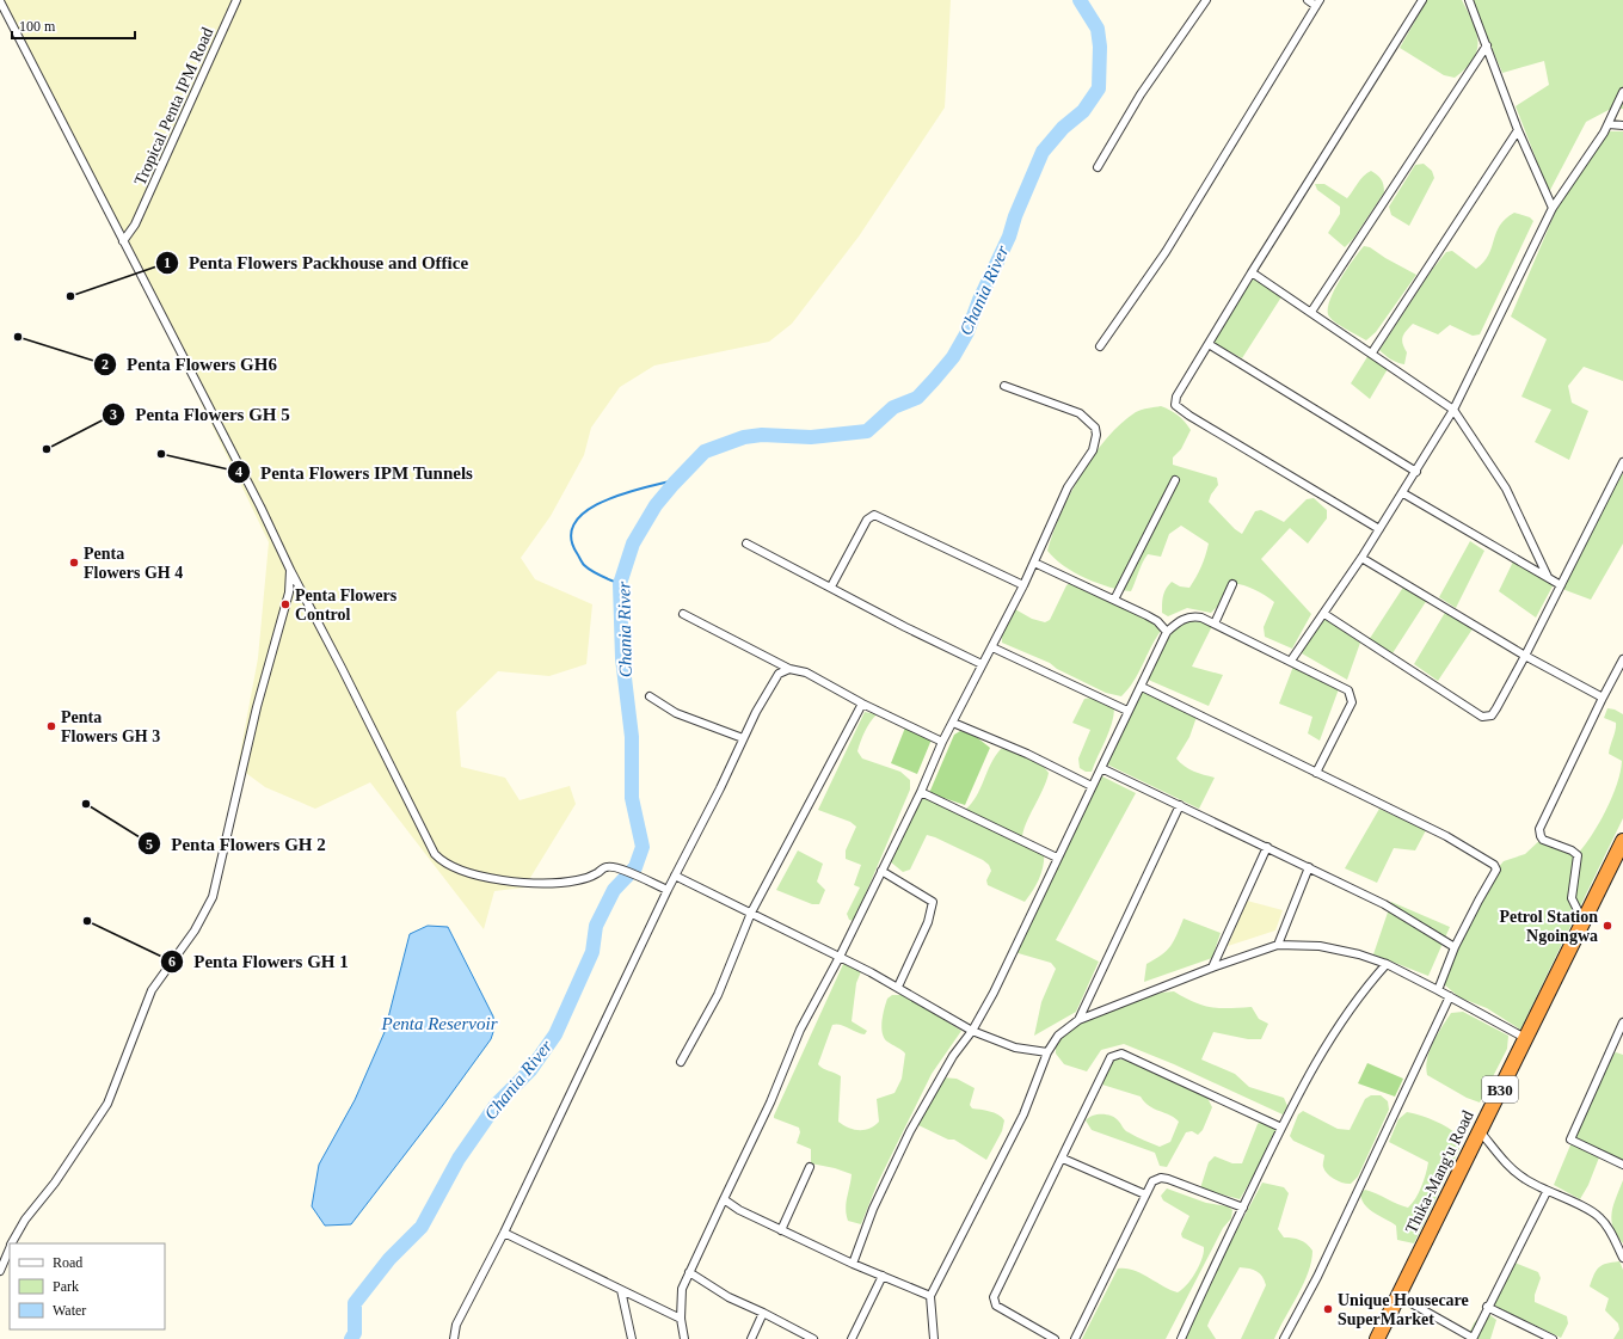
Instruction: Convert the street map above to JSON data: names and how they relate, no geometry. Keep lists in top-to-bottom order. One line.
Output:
{"streets":{"highway":["B30","Thika-Mang'u Road"],"street":["Tropical Penta IPM Road"]},"water":["Chania River","Penta Reservoir"],"places":["Penta Flowers Packhouse and Office","Penta Flowers GH6","Penta Flowers GH 5","Penta Flowers IPM Tunnels","Penta Flowers GH 4","Penta Flowers Control","Penta Flowers GH 3","Penta Flowers GH 2","Penta Flowers GH 1","Petrol Station Ngoingwa","Unique Housecare SuperMarket"],"legend":["Road","Park","Water"],"scale_bar":"100 m"}
